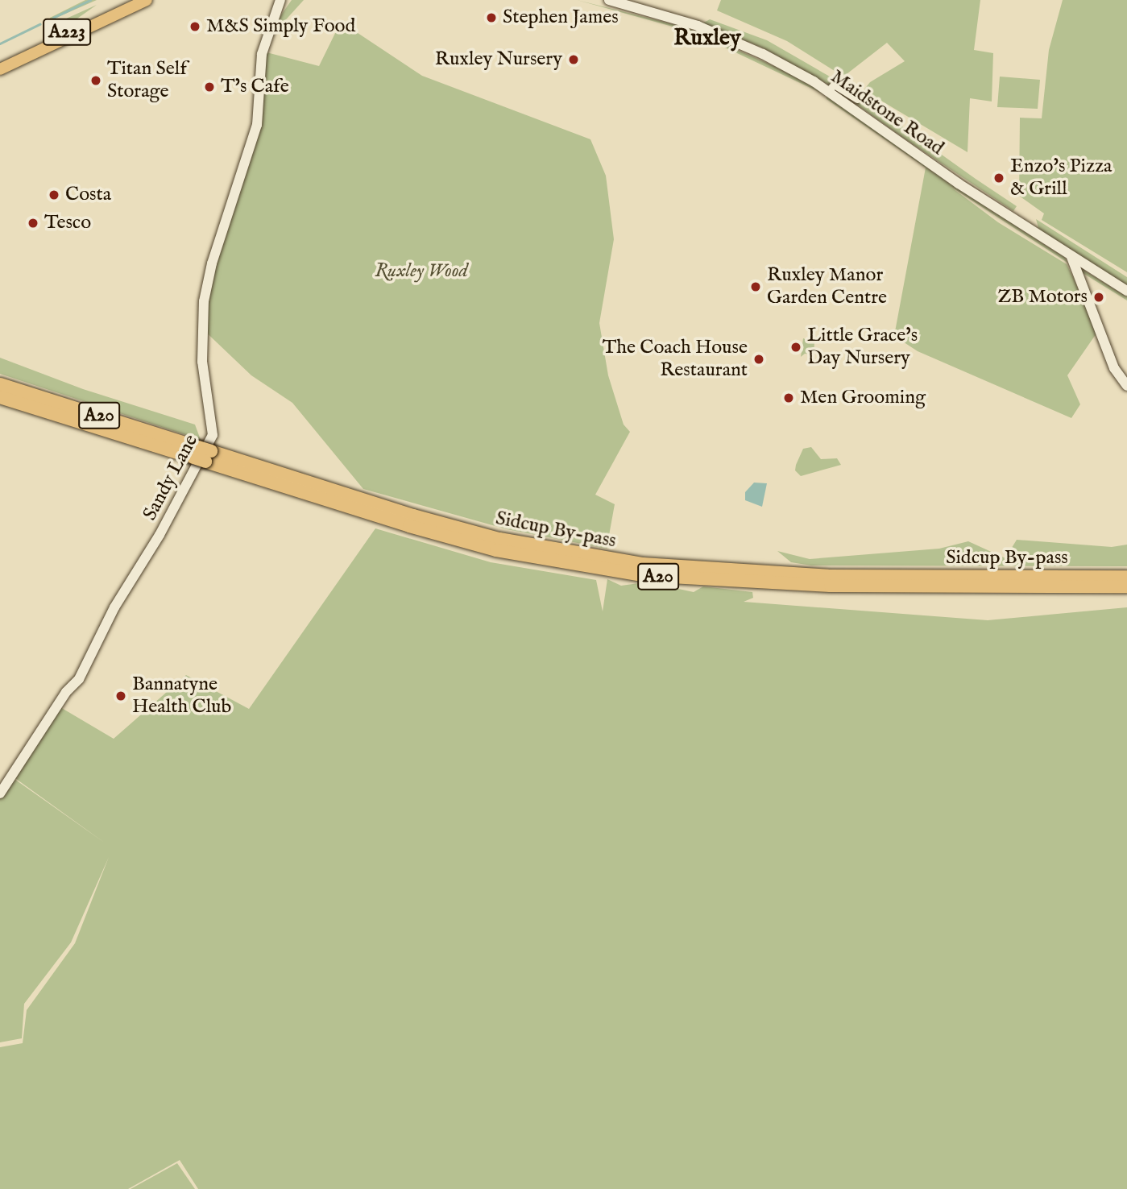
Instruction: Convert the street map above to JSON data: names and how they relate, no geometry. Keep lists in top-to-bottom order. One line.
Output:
{"streets":{"highway":["A20","Sidcup By-pass"],"main road":["A223"],"street":["Maidstone Road","Sandy Lane"]},"districts":["Ruxley"],"parks":["Ruxley Wood"],"places":["Stephen James","M&S Simply Food","Ruxley Nursery","Titan Self Storage","T's Cafe","Enzo's Pizza & Grill","Costa","Tesco","Ruxley Manor Garden Centre","ZB Motors","Little Grace's Day Nursery","The Coach House Restaurant","Men Grooming","Bannatyne Health Club"]}
